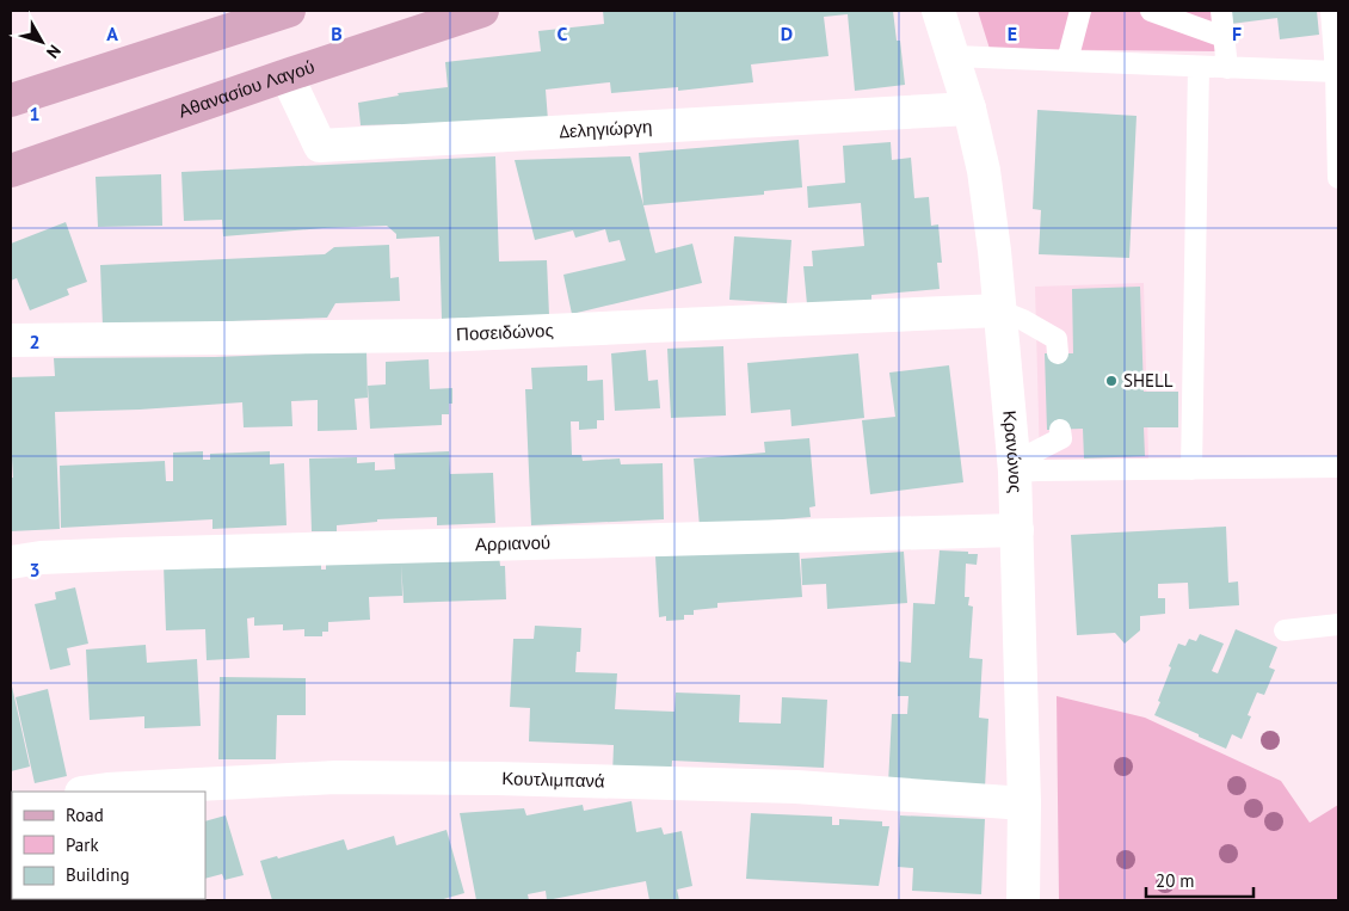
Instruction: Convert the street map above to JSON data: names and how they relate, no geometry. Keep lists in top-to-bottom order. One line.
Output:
{"streets":{"main road":["Αθανασίου Λαγού"],"street":["Δεληγιώργη","Ποσειδώνος","Κρανώνος","Αρριανού","Κουτλιμπανά"]},"crossings":[["Αθανασίου Λαγού","Δεληγιώργη"],["Δεληγιώργη","Κρανώνος"],["Ποσειδώνος","Κρανώνος"],["Κρανώνος","Αρριανού"],["Κρανώνος","Κουτλιμπανά"]],"places":["SHELL"],"legend":["Road","Park","Building"],"scale_bar":"20 m","north":"bottom right","grid":{"columns":["A","B","C","D","E","F"],"rows":["1","2","3"]}}
